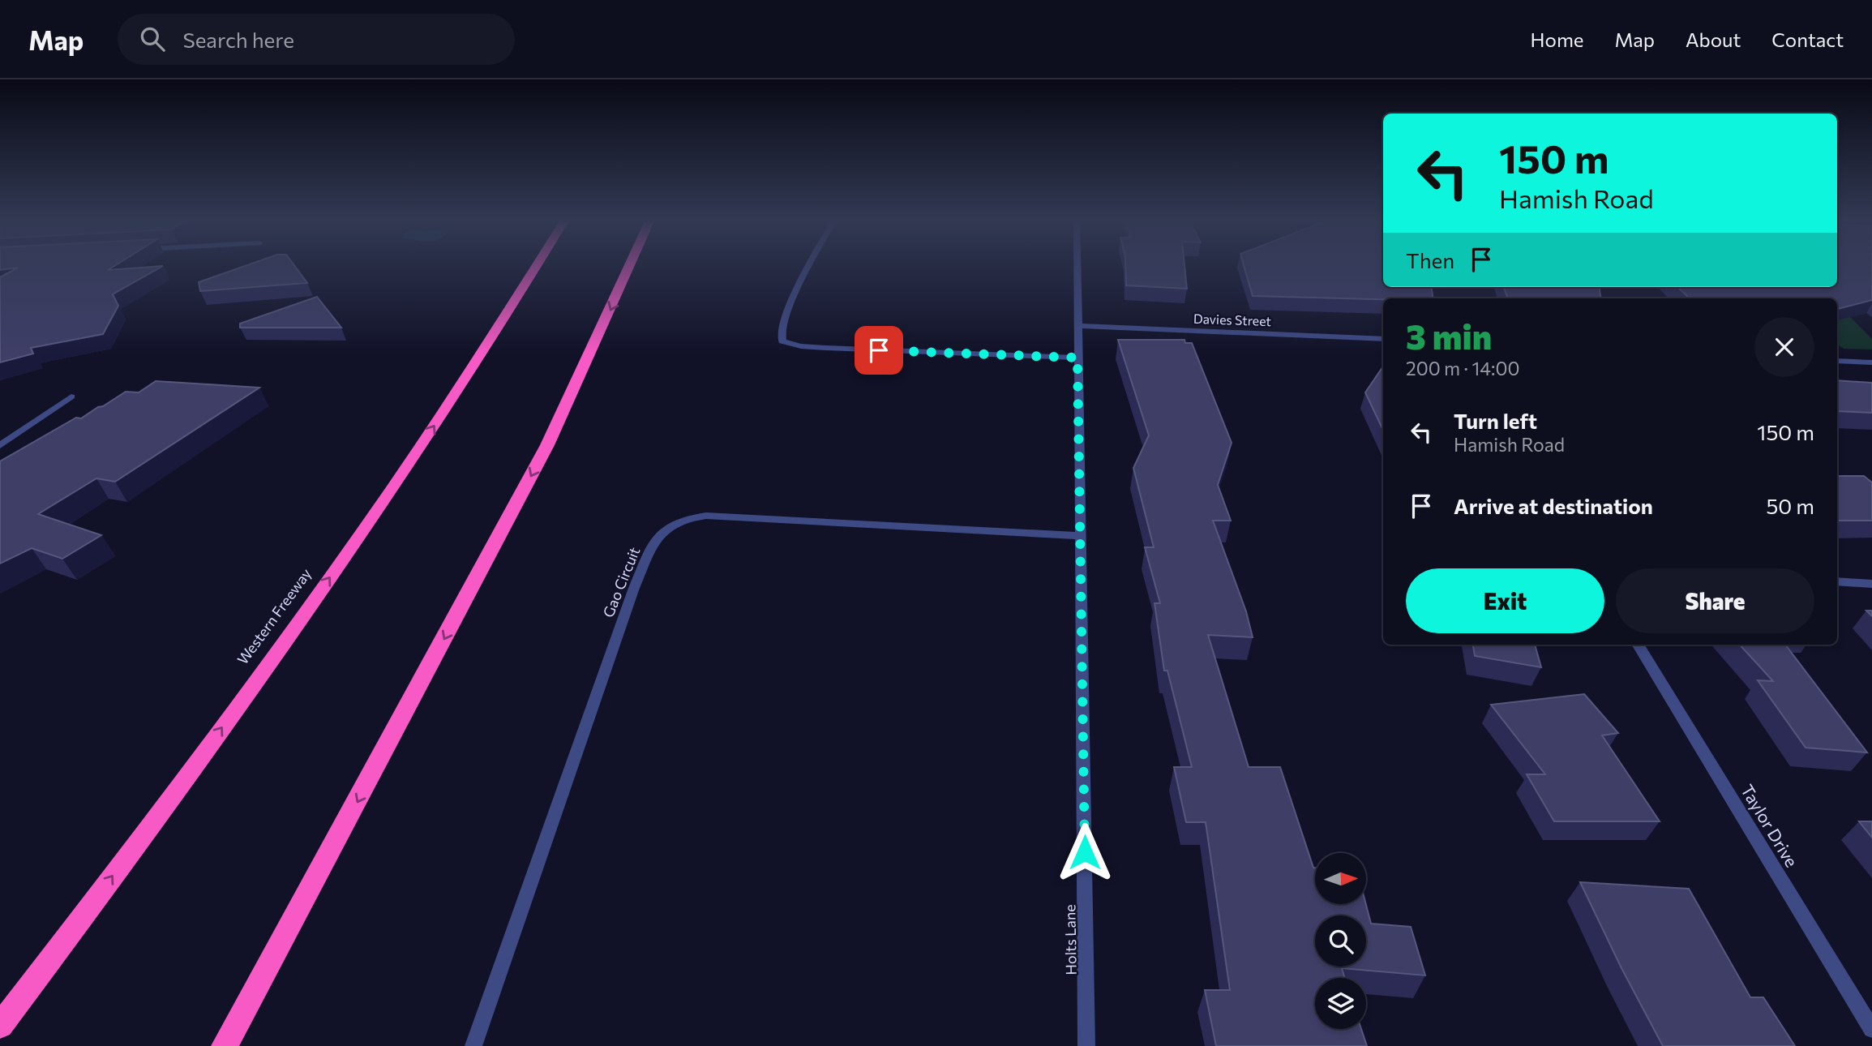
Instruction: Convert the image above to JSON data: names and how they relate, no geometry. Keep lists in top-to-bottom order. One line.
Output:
{"streets":{"highway":["Western Freeway"],"street":["Davies Street","Gao Circuit","Taylor Drive","Holts Lane"]},"crossings":[["Davies Street","Holts Lane"],["Gao Circuit","Holts Lane"]],"north":"right","page":{"header":"Map","search":"Search here","nav":["Home","Map","About","Contact"],"turn":["150 m","Hamish Road"],"then":"Then","heading":["3 min","200 m · 14:00"],"list":[{"name":"Turn left","note":"Hamish Road","value":"150 m"},{"name":"Arrive at destination","value":"50 m"}],"buttons":["Exit","Share"]}}
